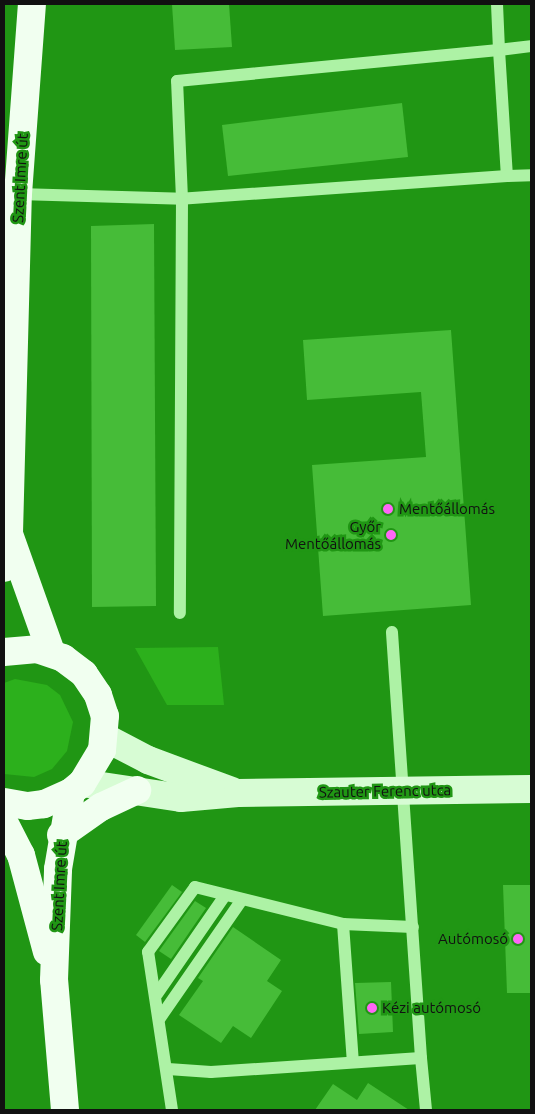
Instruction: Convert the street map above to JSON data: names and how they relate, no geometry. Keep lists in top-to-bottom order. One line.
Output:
{"streets":{"main road":["Szent Imre út"],"street":["Szauter Ferenc utca"]},"crossings":[["Szent Imre út","Szauter Ferenc utca"]],"places":["Mentőállomás","Győr Mentőállomás","Autómosó","Kézi autómosó"]}
